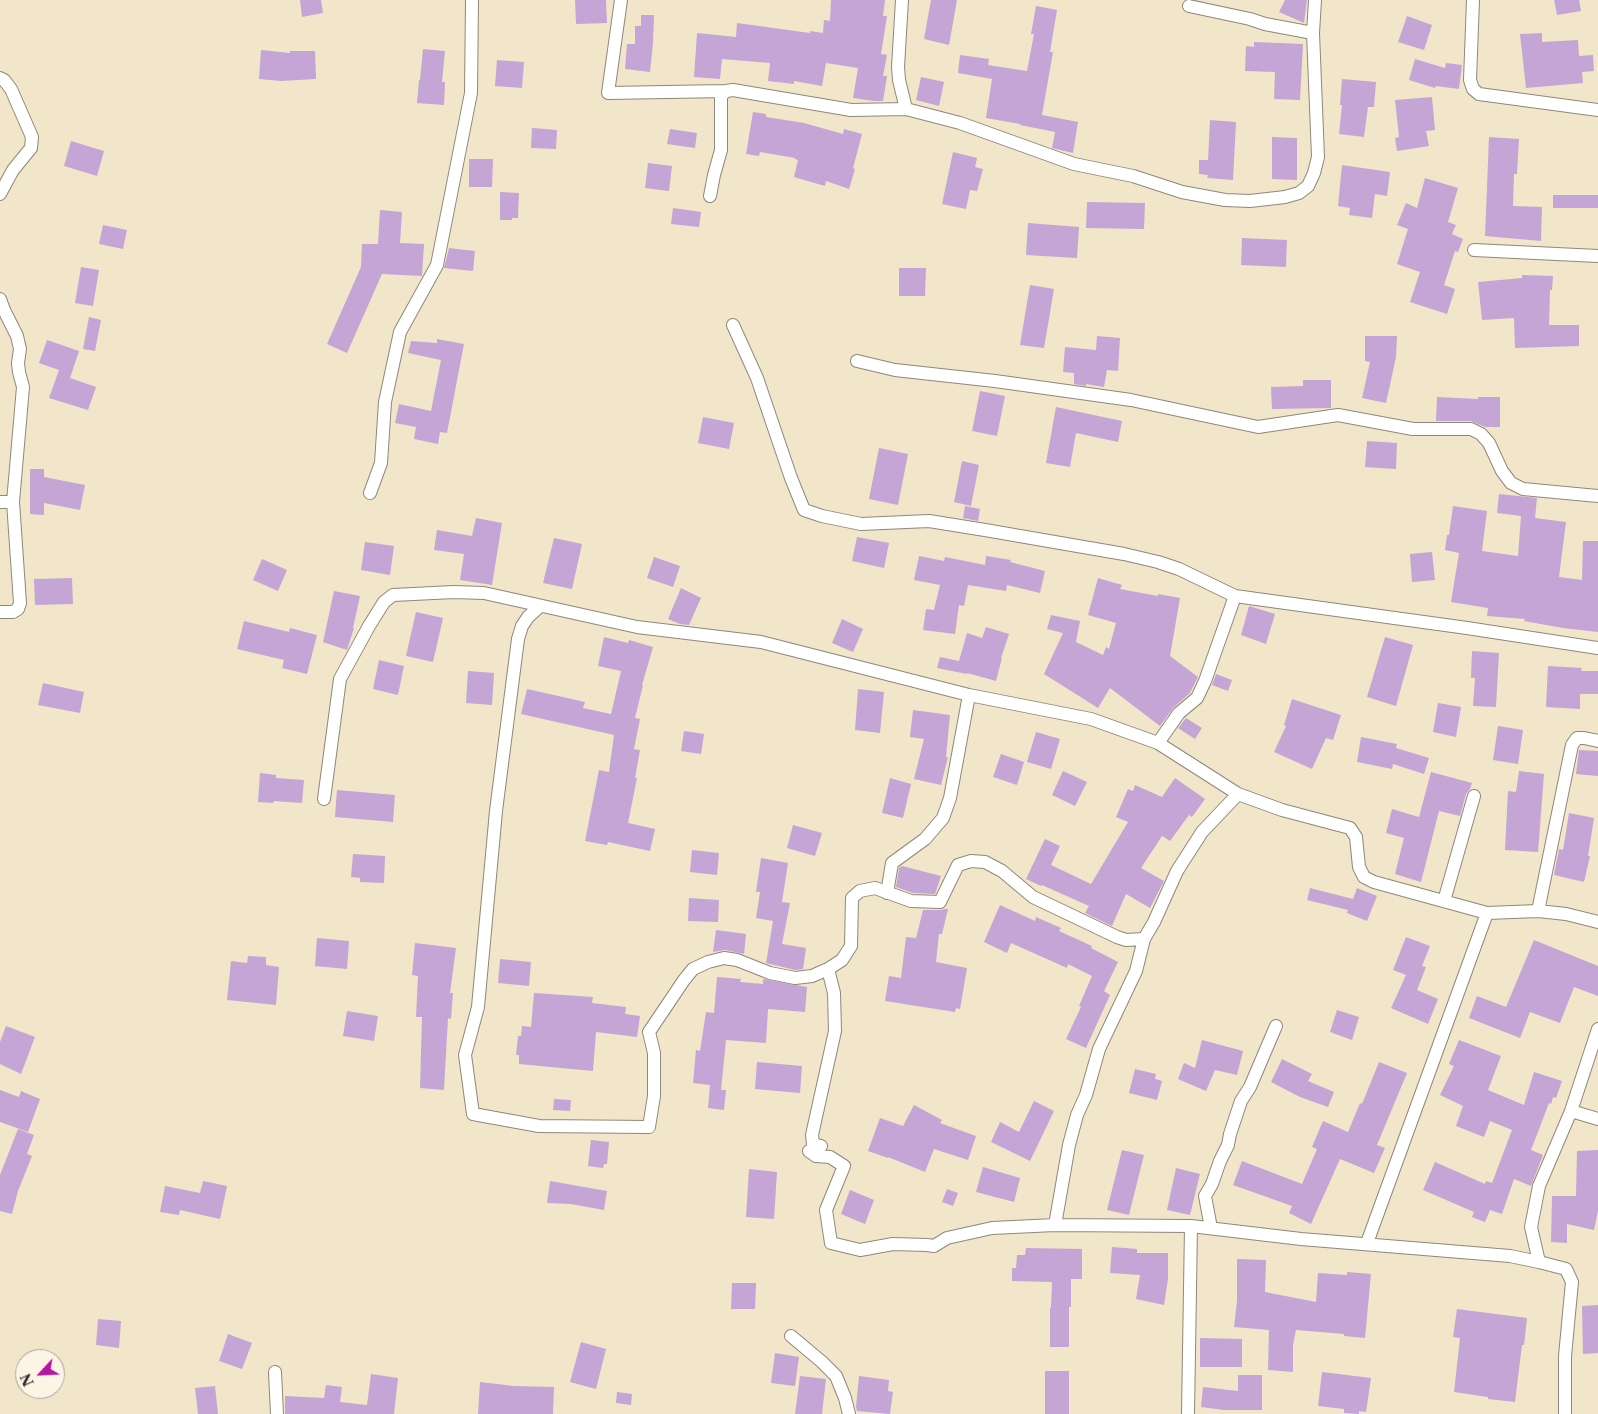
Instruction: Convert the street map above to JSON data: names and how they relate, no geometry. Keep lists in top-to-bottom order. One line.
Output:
{"north":"bottom left"}
